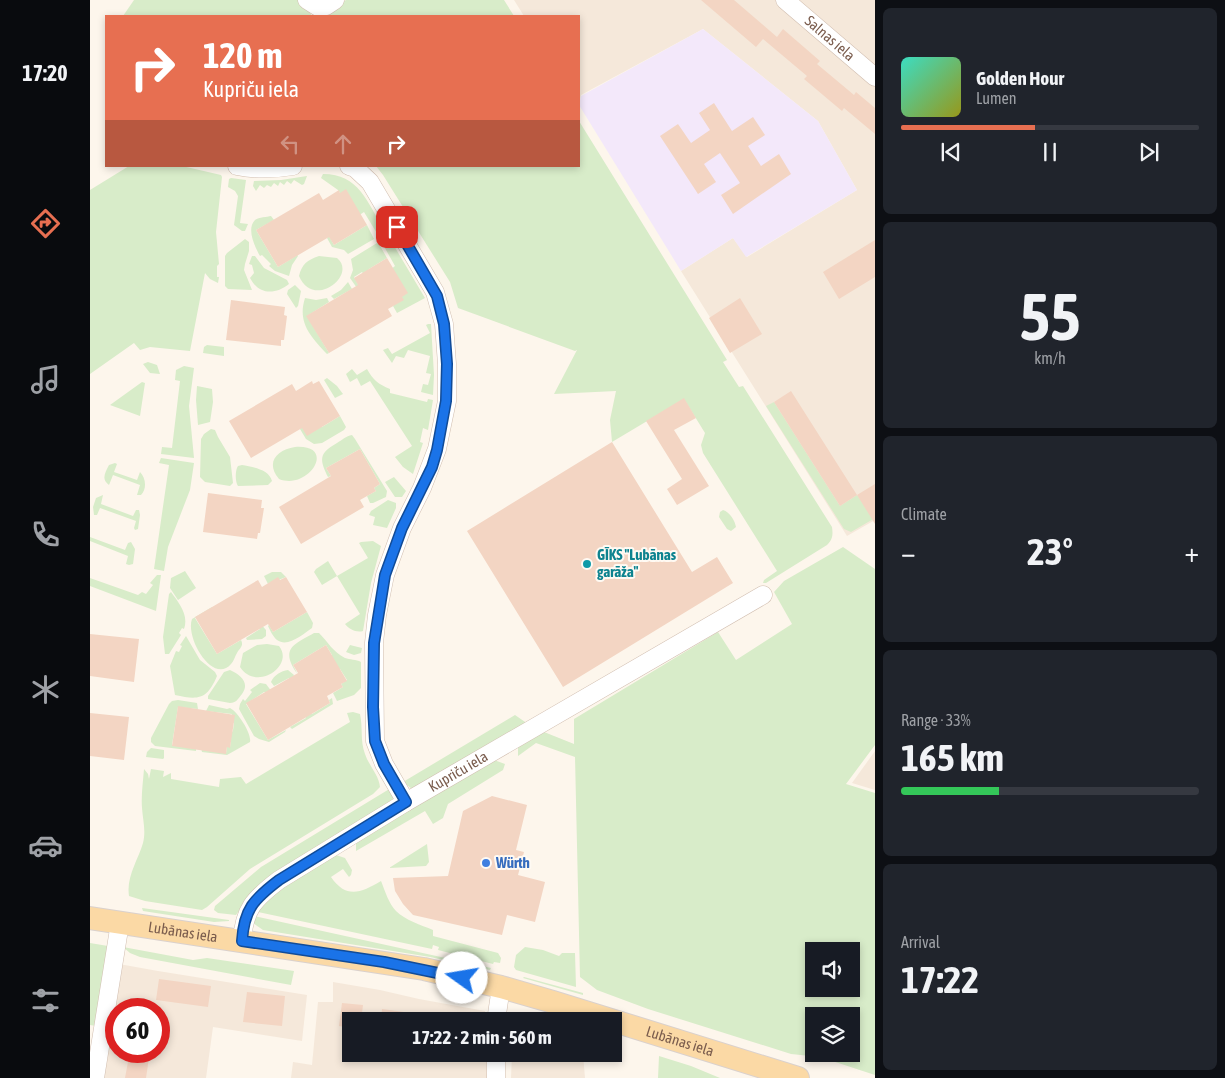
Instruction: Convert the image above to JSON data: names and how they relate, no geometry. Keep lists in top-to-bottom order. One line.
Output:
{"streets":{"main road":["Lubānas iela"],"street":["Salnas iela","Kupriču iela"]},"crossings":[["Kupriču iela","Lubānas iela"]],"places":["GĪKS \"Lubānas garāža\"","Würth"],"page":{"tabs":"17:20","turn":["120 m","Kupriču iela"],"song":["Golden Hour","Lumen"],"tile":[["55","km/h"],"Climate",["Range · 33%","165 km"],["Arrival","17:22"]],"heat":["−","23°","+"],"limit":"60","trip":"17:22 · 2 min · 560 m"}}
